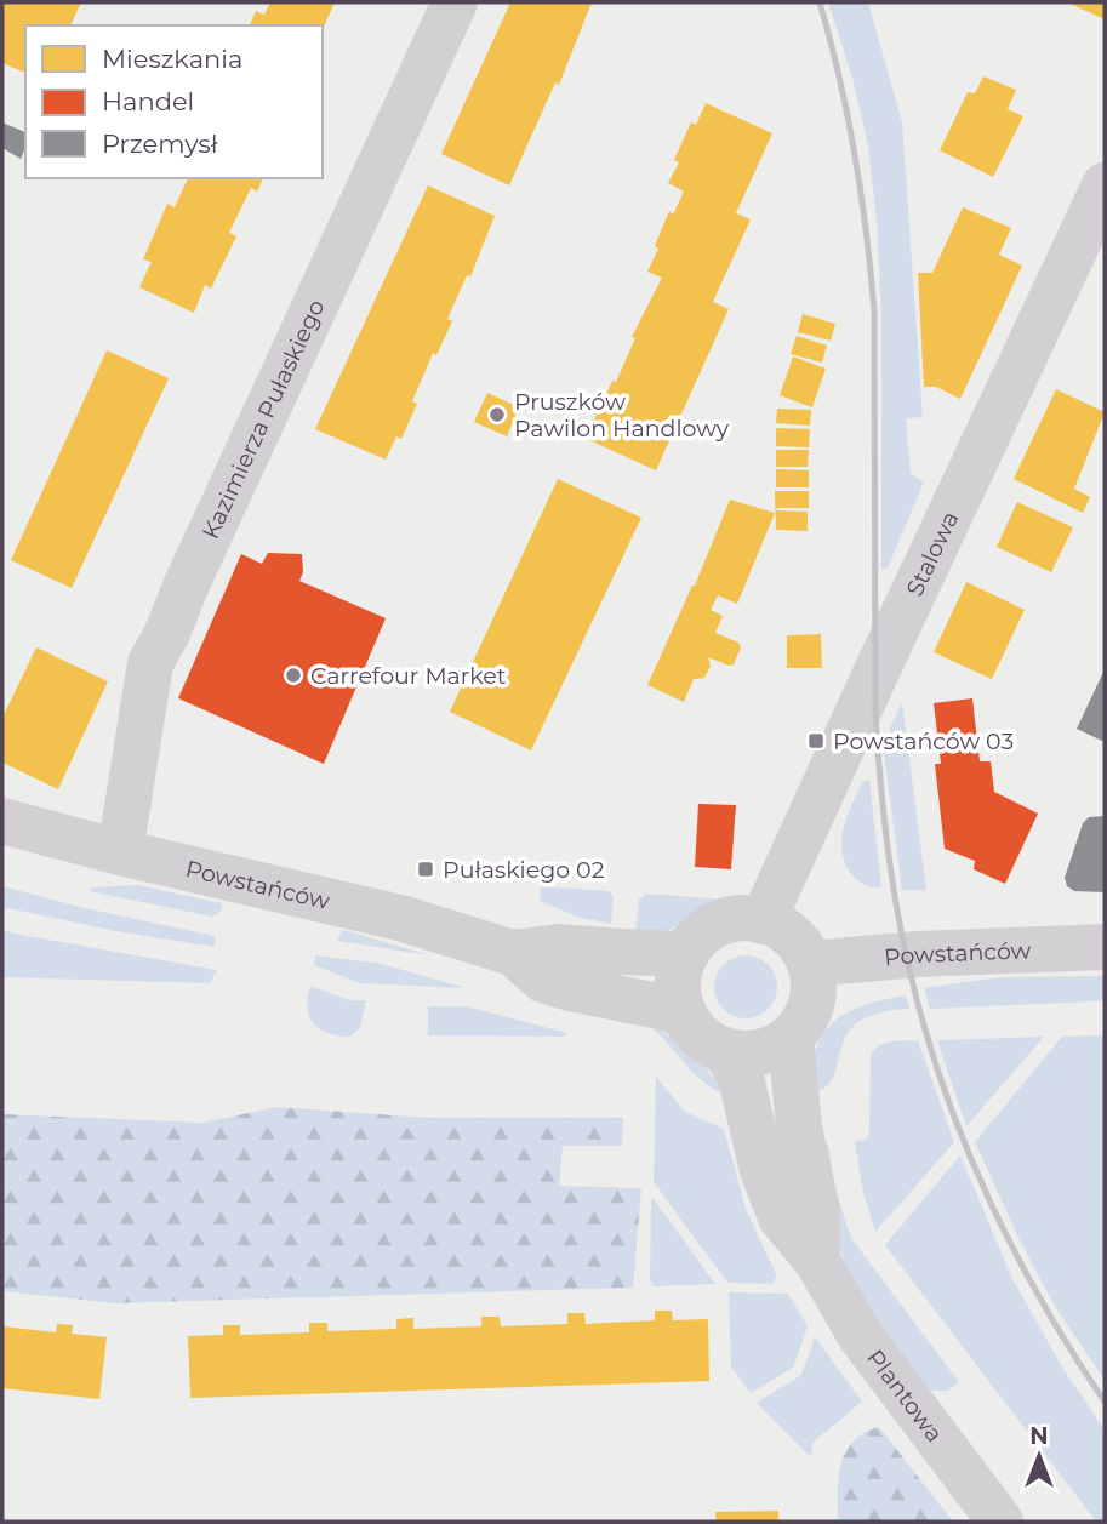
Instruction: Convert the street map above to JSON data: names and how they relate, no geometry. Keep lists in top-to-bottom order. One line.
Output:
{"streets":{"street":["Kazimierza Pułaskiego","Stalowa","Powstańców","Plantowa"]},"crossings":[["Kazimierza Pułaskiego","Powstańców"],["Stalowa","Powstańców"],["Stalowa","Plantowa"],["Powstańców","Plantowa"]],"places":{"other":["Pruszków Pawilon Handlowy","Carrefour Market"],"transit":["Powstańców 03","Pułaskiego 02"]},"legend":["Mieszkania","Handel","Przemysł"],"north":"top"}
